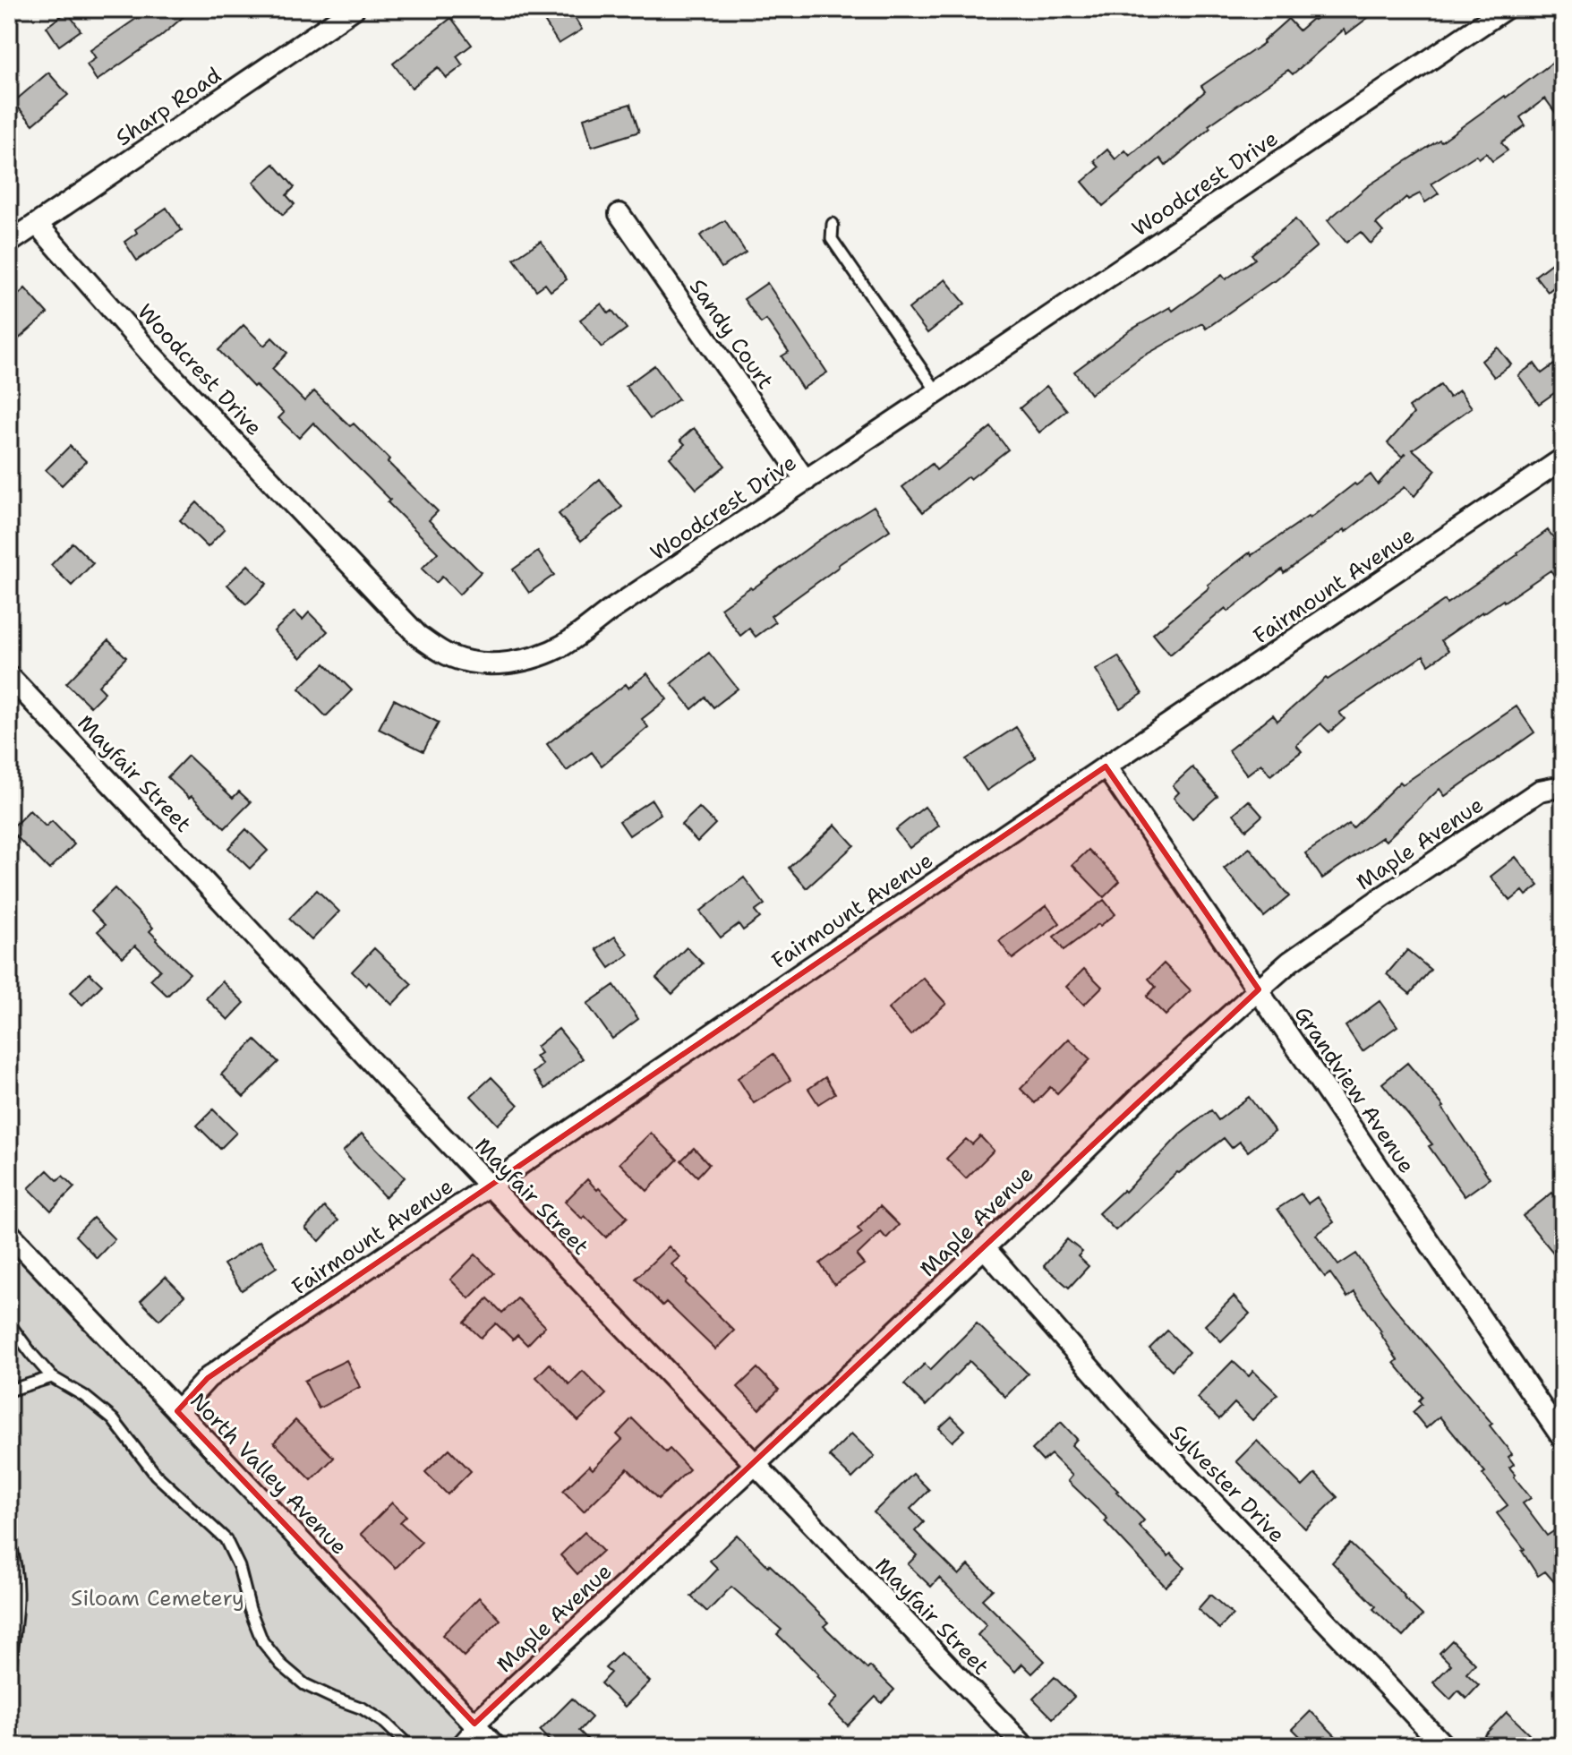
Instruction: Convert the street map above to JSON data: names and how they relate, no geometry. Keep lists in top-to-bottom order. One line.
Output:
{"streets":{"street":["Sharp Road","Woodcrest Drive","Sandy Court","Fairmount Avenue","Mayfair Street","Maple Avenue","Grandview Avenue","North Valley Avenue","Sylvester Drive"]},"crossings":[["Sharp Road","Woodcrest Drive"],["Woodcrest Drive","Sandy Court"],["Fairmount Avenue","Mayfair Street"],["Fairmount Avenue","Grandview Avenue"],["Fairmount Avenue","North Valley Avenue"],["Mayfair Street","Maple Avenue"],["Maple Avenue","Grandview Avenue"],["Maple Avenue","North Valley Avenue"],["Maple Avenue","Sylvester Drive"]],"parks":["Siloam Cemetery"]}
